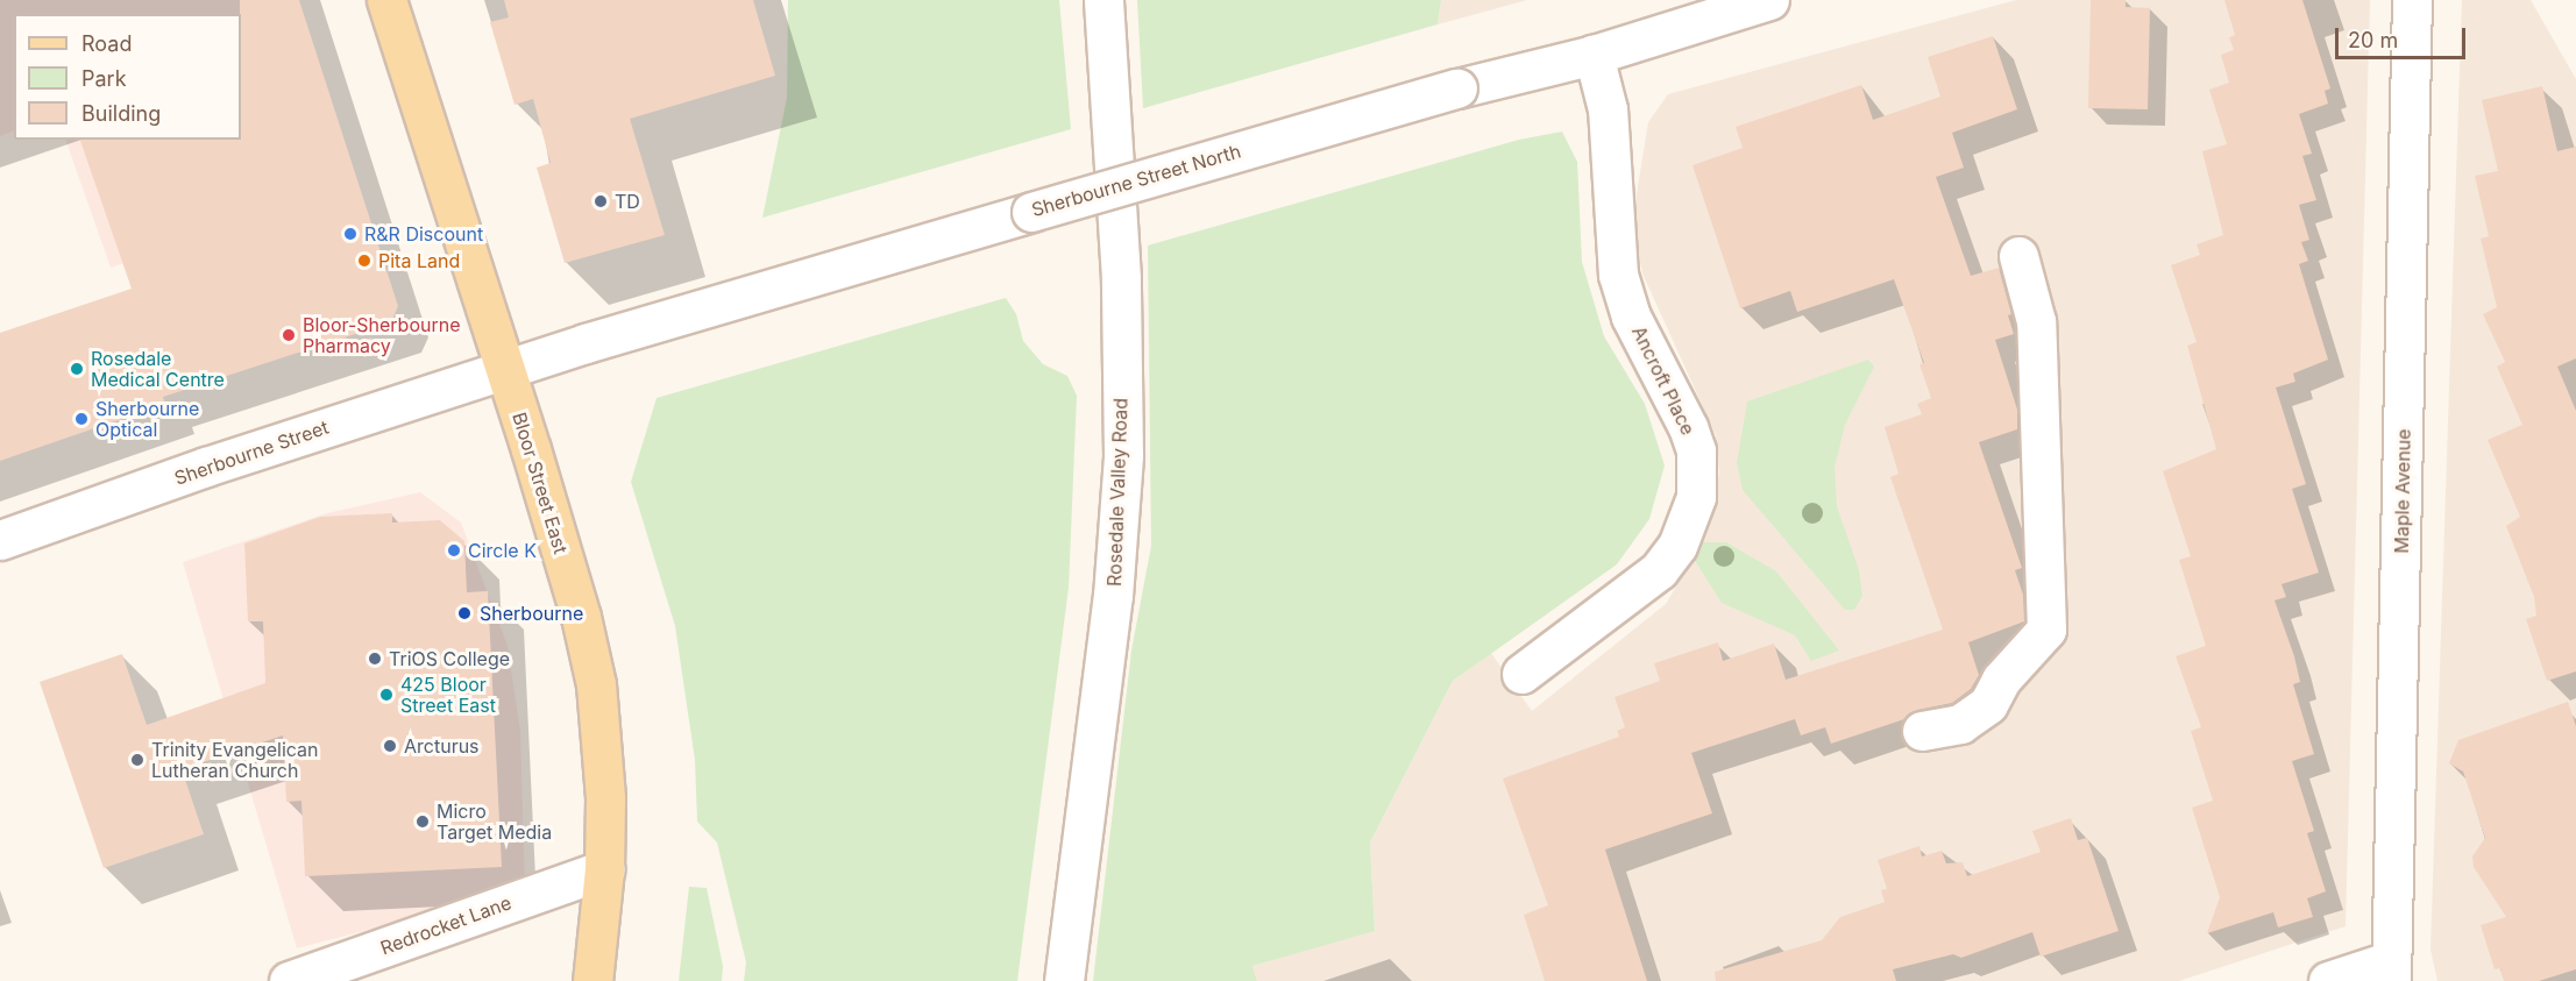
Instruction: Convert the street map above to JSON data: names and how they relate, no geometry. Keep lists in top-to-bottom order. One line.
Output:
{"streets":{"main road":["Bloor Street East"],"street":["Sherbourne Street North","Ancroft Place","Sherbourne Street","Maple Avenue","Rosedale Valley Road","Redrocket Lane"]},"crossings":[["Sherbourne Street North","Ancroft Place"],["Sherbourne Street North","Sherbourne Street"],["Sherbourne Street North","Bloor Street East"],["Sherbourne Street","Bloor Street East"],["Bloor Street East","Redrocket Lane"]],"places":["TD","R&R Discount","Pita Land","Bloor-Sherbourne Pharmacy","Rosedale Medical Centre","Sherbourne Optical","Circle K","Sherbourne","TriOS College","425 Bloor Street East","Arcturus","Trinity Evangelican Lutheran Church","Micro Target Media"],"legend":["Road","Park","Building"],"scale_bar":"20 m"}
